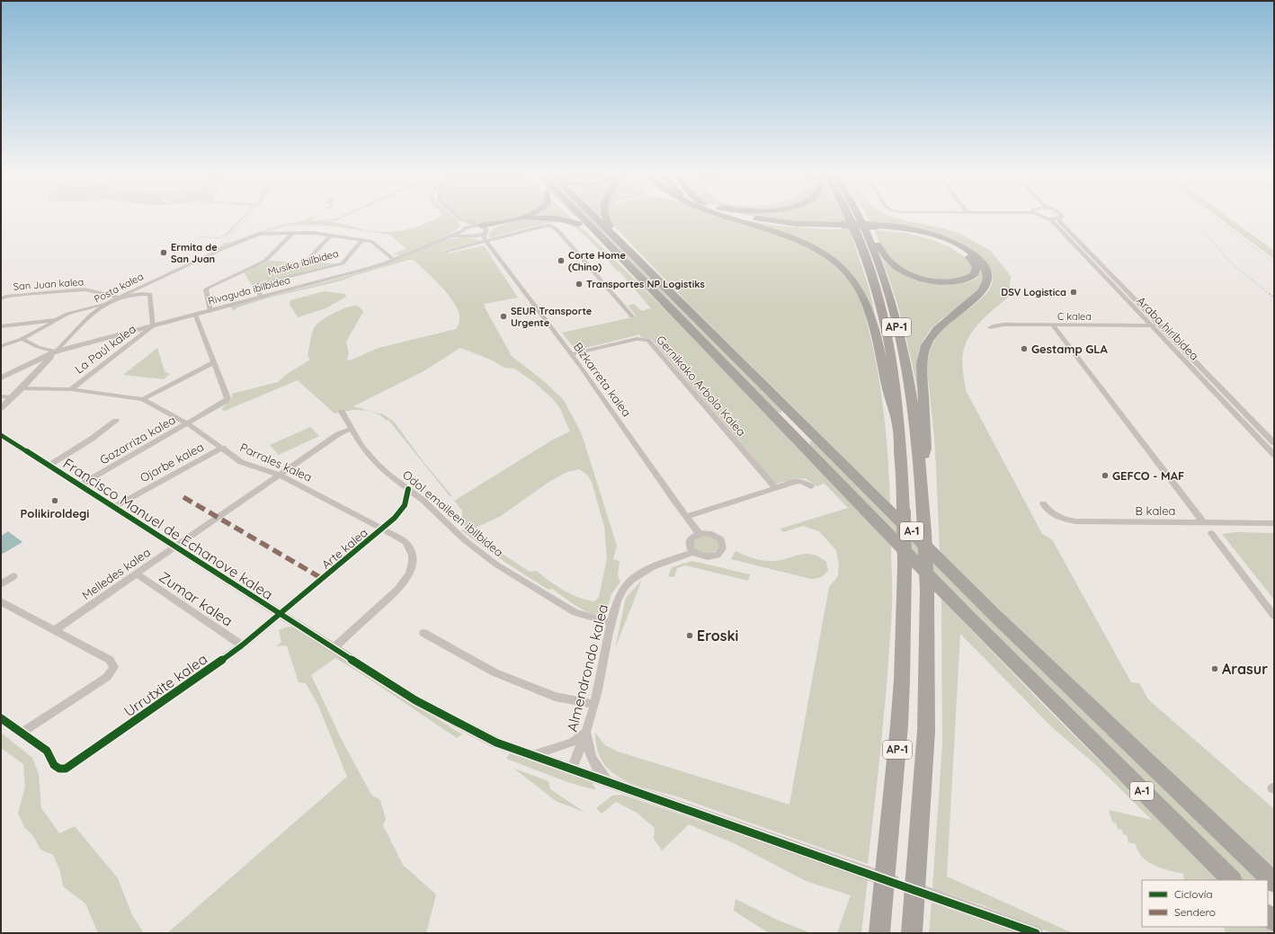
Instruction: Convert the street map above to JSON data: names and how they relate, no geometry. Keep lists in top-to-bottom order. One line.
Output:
{"streets":{"highway":["AP-1","A-1"],"street":["Musika ibilbidea","San Juan kalea","Posta kalea","Rivaguda ibilbidea","C kalea","Araba hiribidea","La Paúl kalea","Bizkarreta kalea","Gernikako Arbola Kalea","Gazarriza kalea","Ojarbe kalea","Parrales kalea","B kalea","Odol emaileen ibilbidea","Francisco Manuel de Echanove kalea","Arte kalea","Melledes kalea","Zumar kalea","Almendrondo kalea","Urrutxite kalea"]},"crossings":[["Musika ibilbidea","Posta kalea"],["Musika ibilbidea","Rivaguda ibilbidea"],["San Juan kalea","Posta kalea"],["Posta kalea","Rivaguda ibilbidea"],["Posta kalea","Parrales kalea"],["Rivaguda ibilbidea","La Paúl kalea"],["C kalea","Araba hiribidea"],["La Paúl kalea","Parrales kalea"],["Bizkarreta kalea","Gernikako Arbola Kalea"],["Bizkarreta kalea","Almendrondo kalea"],["Gazarriza kalea","Parrales kalea"],["Gazarriza kalea","Francisco Manuel de Echanove kalea"],["Ojarbe kalea","Parrales kalea"],["Ojarbe kalea","Francisco Manuel de Echanove kalea"],["Parrales kalea","Francisco Manuel de Echanove kalea"],["Parrales kalea","Arte kalea"],["Parrales kalea","Melledes kalea"],["Odol emaileen ibilbidea","Arte kalea"],["Odol emaileen ibilbidea","Melledes kalea"],["Odol emaileen ibilbidea","Almendrondo kalea"],["Francisco Manuel de Echanove kalea","Arte kalea"],["Francisco Manuel de Echanove kalea","Melledes kalea"],["Francisco Manuel de Echanove kalea","Almendrondo kalea"],["Francisco Manuel de Echanove kalea","Urrutxite kalea"],["Arte kalea","Urrutxite kalea"],["Melledes kalea","Zumar kalea"],["Zumar kalea","Urrutxite kalea"]],"places":["Ermita de San Juan","Corte Home (Chino)","Transportes NP Logistiks","DSV Logistica","SEUR Transporte Urgente","Gestamp GLA","GEFCO - MAF","Polikiroldegi","Eroski","Arasur"],"legend":["Ciclovía","Sendero"]}
